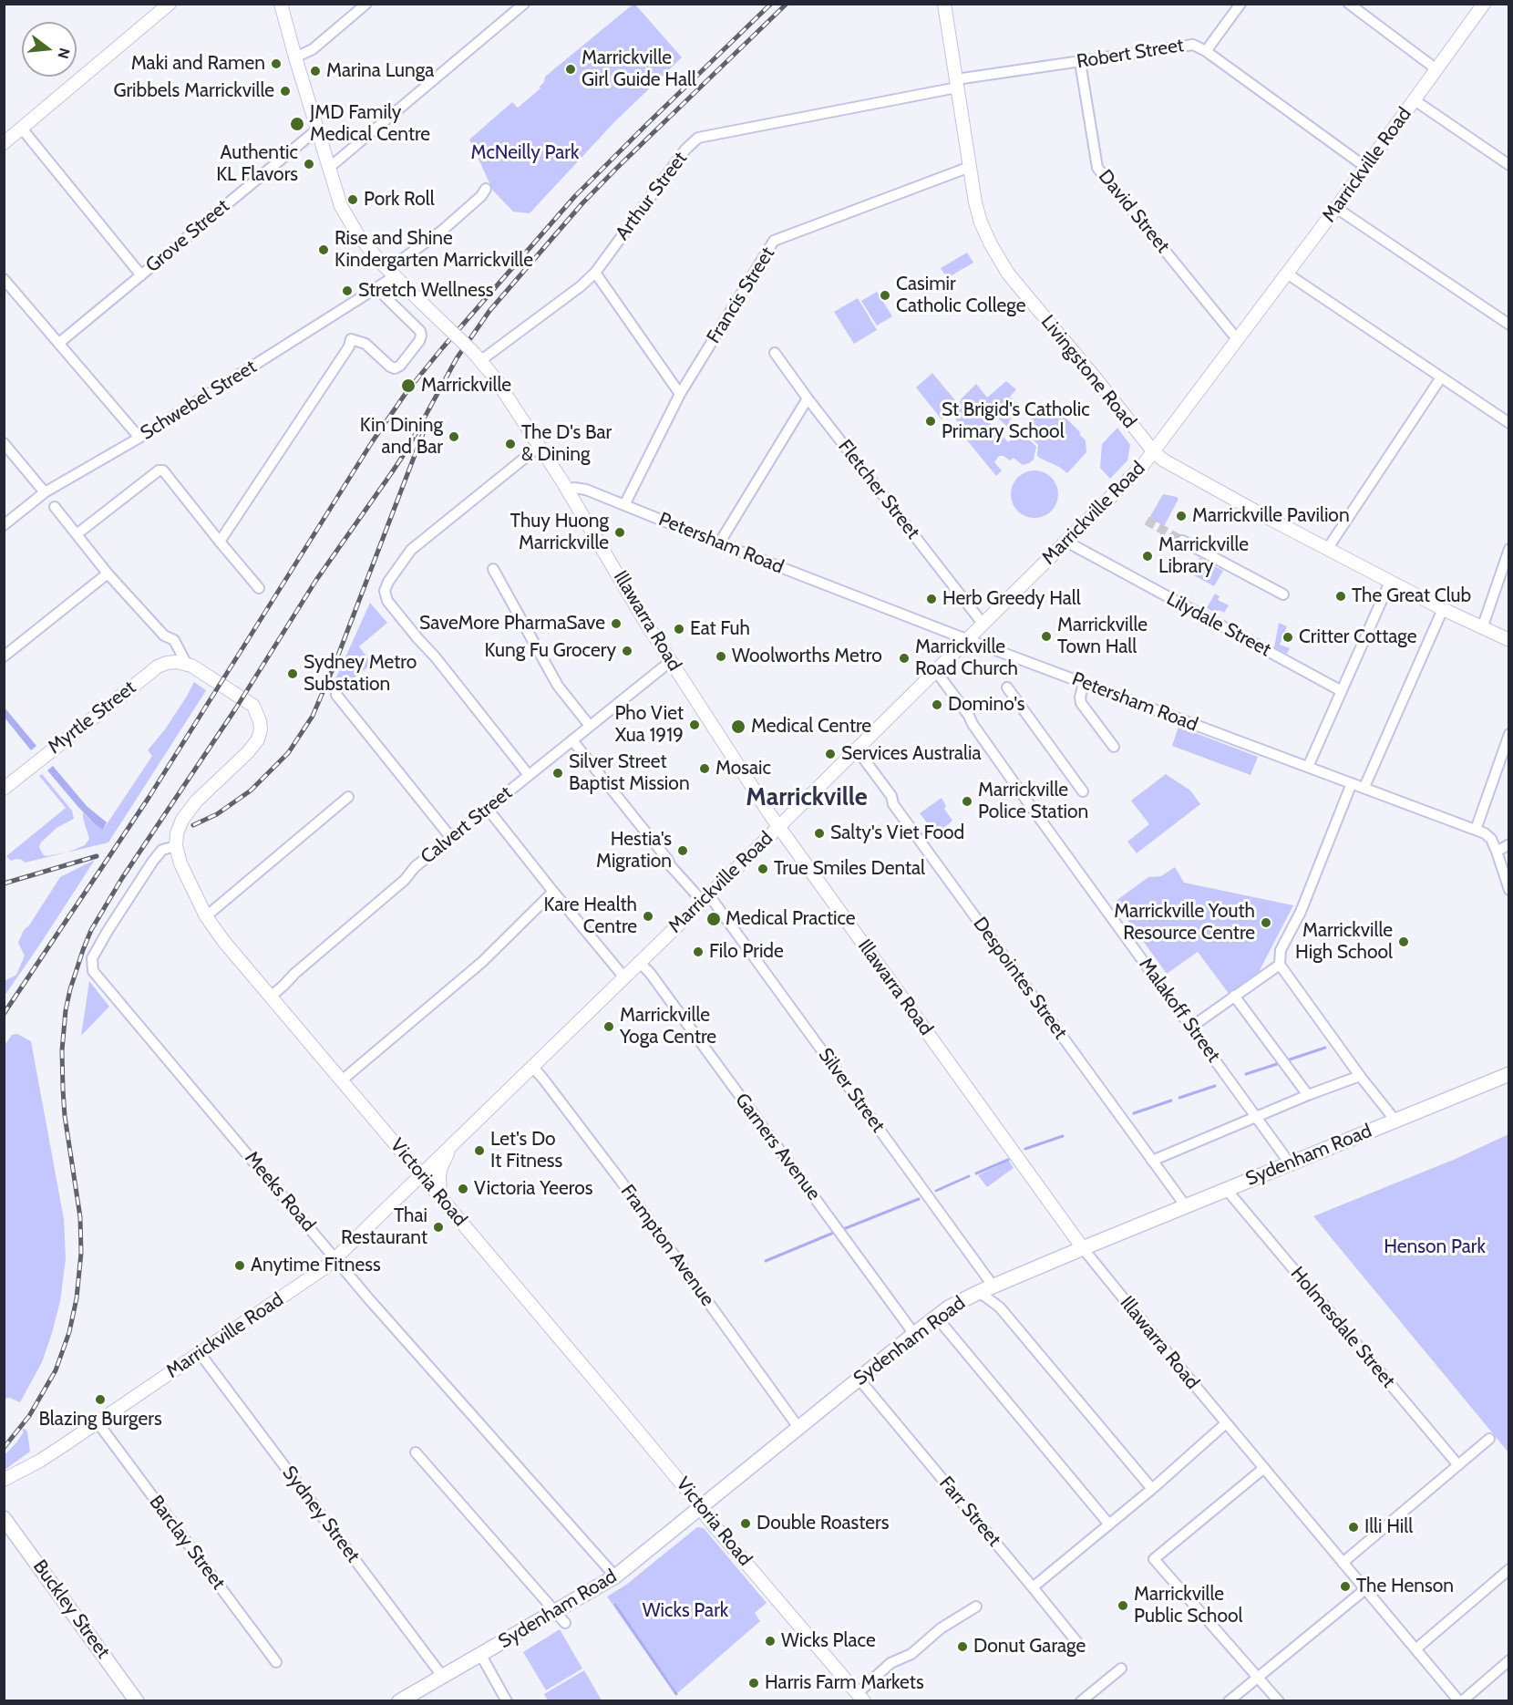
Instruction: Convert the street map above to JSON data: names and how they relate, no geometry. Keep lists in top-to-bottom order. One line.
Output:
{"streets":{"main road":["Marrickville Road","Livingstone Road","Illawarra Road","Myrtle Street","Sydenham Road","Victoria Road","Buckley Street"],"street":["Robert Street","Arthur Street","David Street","Grove Street","Francis Street","Schwebel Street","Fletcher Street","Petersham Road","Lilydale Street","Calvert Street","Despointes Street","Malakoff Street","Silver Street","Garners Avenue","Meeks Road","Frampton Avenue","Holmesdale Street","Farr Street","Sydney Street","Barclay Street"]},"crossings":[["Robert Street","Marrickville Road"],["Robert Street","Arthur Street"],["Robert Street","David Street"],["Robert Street","Livingstone Road"],["Marrickville Road","David Street"],["Marrickville Road","Livingstone Road"],["Marrickville Road","Fletcher Street"],["Marrickville Road","Petersham Road"],["Marrickville Road","Illawarra Road"],["Marrickville Road","Lilydale Street"],["Marrickville Road","Despointes Street"],["Marrickville Road","Malakoff Street"],["Marrickville Road","Silver Street"],["Marrickville Road","Garners Avenue"],["Marrickville Road","Victoria Road"],["Marrickville Road","Meeks Road"],["Marrickville Road","Frampton Avenue"],["Marrickville Road","Sydney Street"],["Marrickville Road","Barclay Street"],["Arthur Street","Livingstone Road"],["Arthur Street","Illawarra Road"],["Grove Street","Illawarra Road"],["Francis Street","Livingstone Road"],["Francis Street","Petersham Road"],["Schwebel Street","Illawarra Road"],["Petersham Road","Illawarra Road"],["Illawarra Road","Calvert Street"],["Illawarra Road","Sydenham Road"],["Calvert Street","Silver Street"],["Calvert Street","Victoria Road"],["Despointes Street","Sydenham Road"],["Malakoff Street","Sydenham Road"],["Silver Street","Sydenham Road"],["Garners Avenue","Sydenham Road"],["Sydenham Road","Victoria Road"],["Sydenham Road","Meeks Road"],["Sydenham Road","Frampton Avenue"],["Sydenham Road","Holmesdale Street"],["Sydenham Road","Farr Street"],["Sydenham Road","Sydney Street"],["Victoria Road","Meeks Road"]],"districts":["Marrickville"],"parks":["McNeilly Park","Henson Park","Wicks Park"],"places":["Maki and Ramen","Marrickville Girl Guide Hall","Marina Lunga","Gribbels Marrickville","JMD Family Medical Centre","Authentic KL Flavors","Pork Roll","Rise and Shine Kindergarten Marrickville","Stretch Wellness","Casimir Catholic College","Marrickville","St Brigid's Catholic Primary School","Kin Dining and Bar","The D's Bar & Dining","Marrickville Pavilion","Thuy Huong Marrickville","Marrickville Library","The Great Club","Herb Greedy Hall","SaveMore PharmaSave","Eat Fuh","Marrickville Town Hall","Critter Cottage","Kung Fu Grocery","Woolworths Metro","Marrickville Road Church","Sydney Metro Substation","Domino's","Pho Viet Xua 1919","Medical Centre","Services Australia","Mosaic","Silver Street Baptist Mission","Marrickville Police Station","Salty's Viet Food","Hestia's Migration","True Smiles Dental","Kare Health Centre","Medical Practice","Marrickville Youth Resource Centre","Marrickville High School","Filo Pride","Marrickville Yoga Centre","Let's Do It Fitness","Victoria Yeeros","Thai Restaurant","Anytime Fitness","Blazing Burgers","Double Roasters","Illi Hill","The Henson","Marrickville Public School","Wicks Place","Donut Garage","Harris Farm Markets"],"north":"right"}
